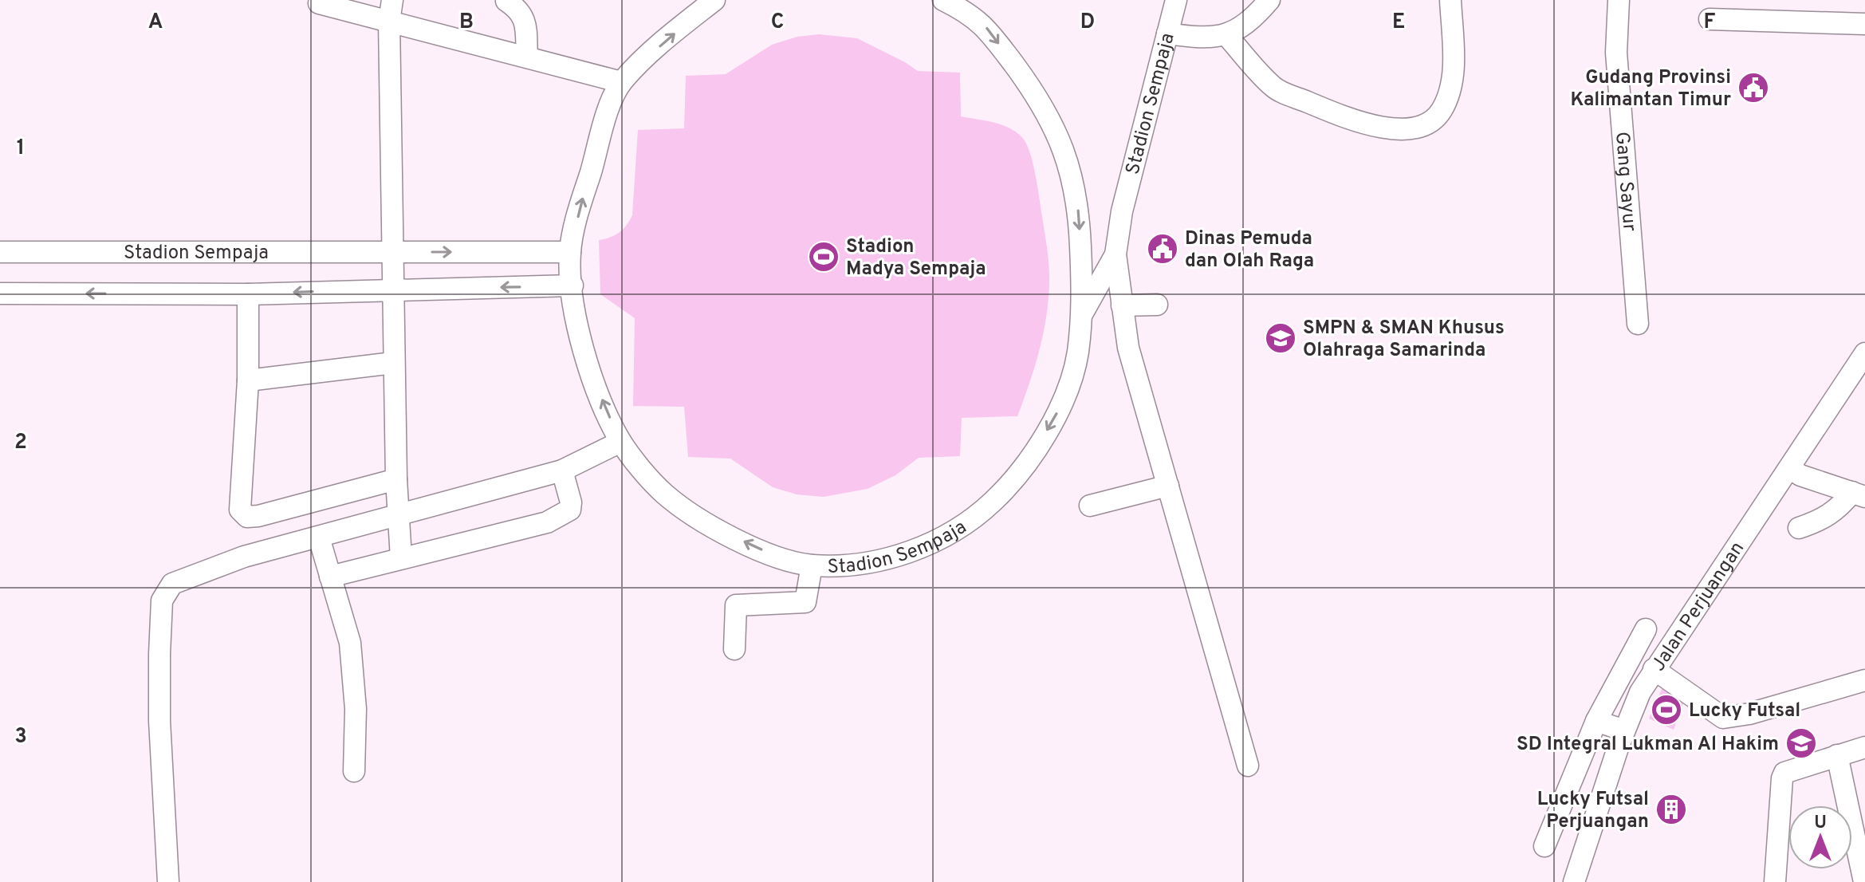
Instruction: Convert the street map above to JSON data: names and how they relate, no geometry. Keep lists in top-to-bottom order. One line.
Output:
{"streets":{"street":["Stadion Sempaja","Gang Sayur","Jalan Perjuangan"]},"places":{"public building":["Gudang Provinsi Kalimantan Timur","Dinas Pemuda dan Olah Raga"],"sports":["Stadion Madya Sempaja","Lucky Futsal"],"school or university":["SMPN & SMAN Khusus Olahraga Samarinda","SD Integral Lukman Al Hakim"],"building":["Lucky Futsal Perjuangan"]},"north":"top","grid":{"columns":["A","B","C","D","E","F"],"rows":["1","2","3"]}}
